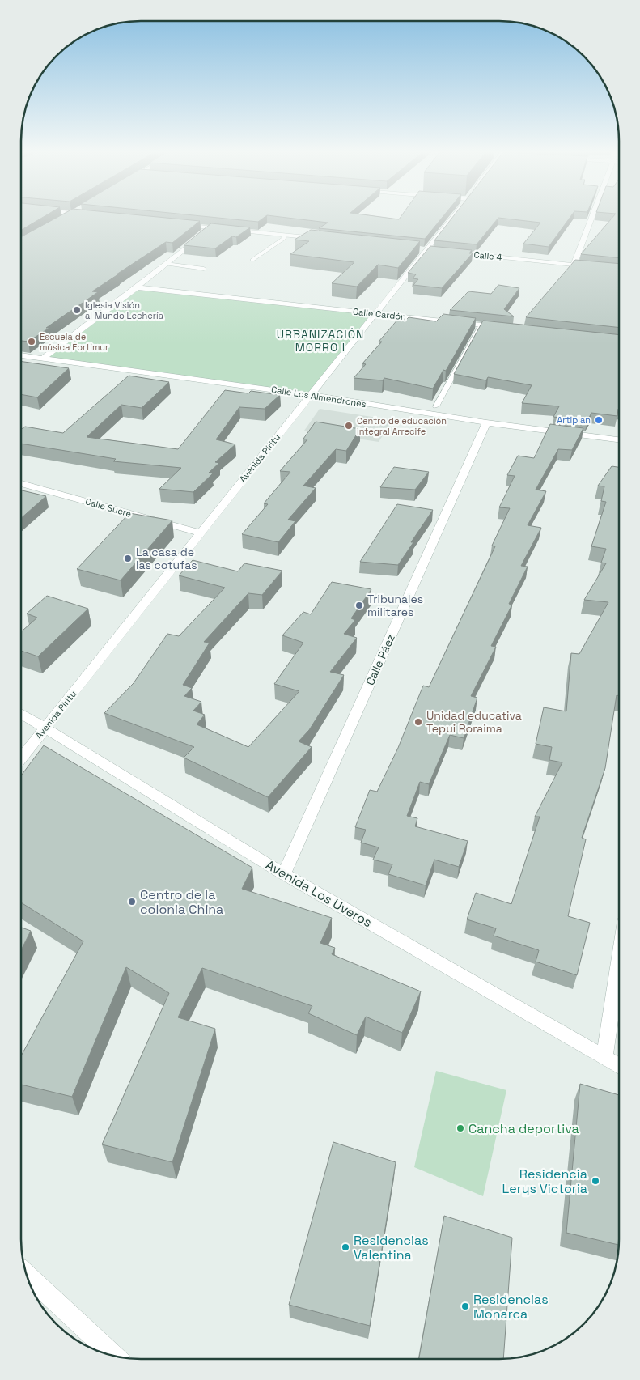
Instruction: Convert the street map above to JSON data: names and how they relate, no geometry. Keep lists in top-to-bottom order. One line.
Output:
{"streets":{"street":["Calle 4","Calle Cardón","Calle Los Almendrones","Avenida Píritu","Calle Sucre","Calle Páez","Avenida Los Uveros"]},"crossings":[["Calle Cardón","Avenida Píritu"],["Calle Los Almendrones","Avenida Píritu"],["Calle Los Almendrones","Calle Páez"],["Avenida Píritu","Calle Sucre"],["Avenida Píritu","Avenida Los Uveros"],["Calle Páez","Avenida Los Uveros"]],"districts":["URBANIZACIÓN MORRO I"],"places":["Iglesia Visión al Mundo Lechería","Escuela de música Fortimur","Artiplan","Centro de educación integral Arrecife","La casa de las cotufas","Tribunales militares","Unidad educativa Tepui Roraima","Centro de la colonia China","Cancha deportiva","Residencia Lerys Victoria","Residencias Valentina","Residencias Monarca"]}
